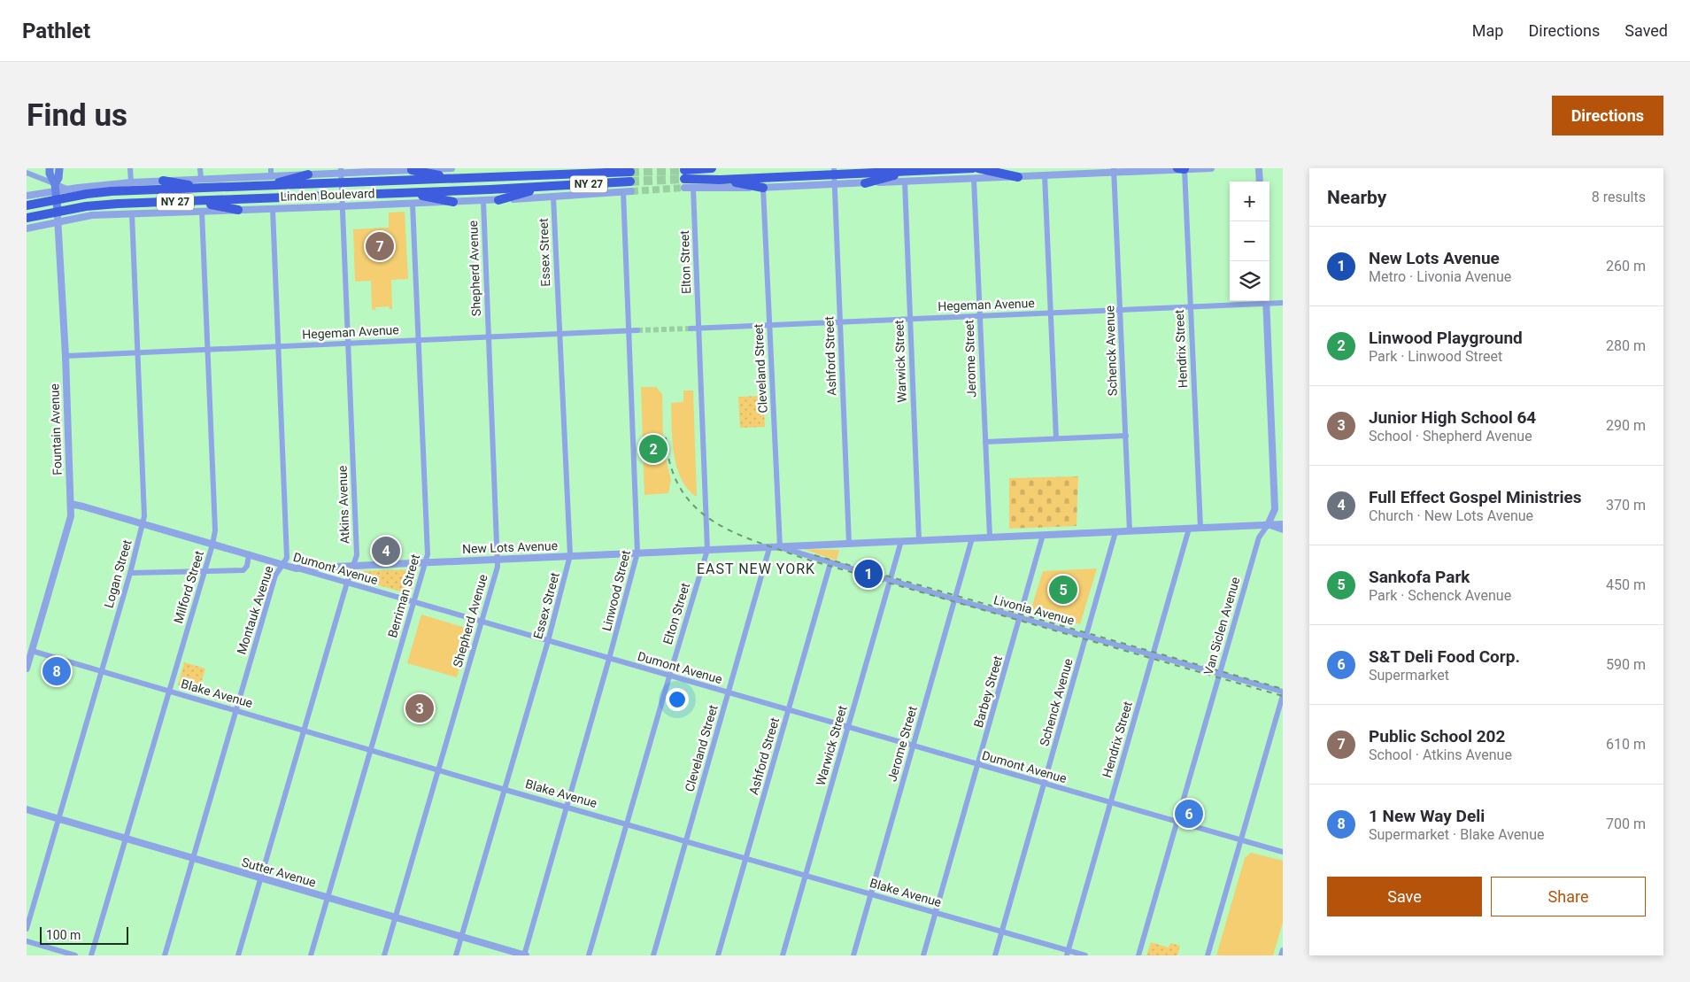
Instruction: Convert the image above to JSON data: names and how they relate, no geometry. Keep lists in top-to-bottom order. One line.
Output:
{"streets":{"highway":["NY 27","Linden Boulevard"],"main road":["Fountain Avenue"],"street":["Essex Street","Elton Street","Shepherd Avenue","Hegeman Avenue","Hendrix Street","Schenck Avenue","Ashford Street","Jerome Street","Warwick Street","Cleveland Street","Atkins Avenue","New Lots Avenue","Dumont Avenue","Logan Street","Milford Street","Linwood Street","Berriman Street","Montauk Avenue","Livonia Avenue","Van Siclen Avenue","Barbey Street","Blake Avenue","Sutter Avenue"]},"crossings":[["Linden Boulevard","Essex Street"],["Linden Boulevard","Shepherd Avenue"],["Linden Boulevard","Fountain Avenue"],["Linden Boulevard","Atkins Avenue"],["Linden Boulevard","Logan Street"],["Linden Boulevard","Milford Street"],["Linden Boulevard","Linwood Street"],["Linden Boulevard","Berriman Street"],["Linden Boulevard","Montauk Avenue"],["Essex Street","Hegeman Avenue"],["Essex Street","New Lots Avenue"],["Essex Street","Dumont Avenue"],["Essex Street","Blake Avenue"],["Essex Street","Sutter Avenue"],["Elton Street","Hegeman Avenue"],["Elton Street","New Lots Avenue"],["Elton Street","Dumont Avenue"],["Elton Street","Blake Avenue"],["Shepherd Avenue","Hegeman Avenue"],["Shepherd Avenue","New Lots Avenue"],["Shepherd Avenue","Dumont Avenue"],["Shepherd Avenue","Blake Avenue"],["Shepherd Avenue","Sutter Avenue"],["Hegeman Avenue","Hendrix Street"],["Hegeman Avenue","Schenck Avenue"],["Hegeman Avenue","Ashford Street"],["Hegeman Avenue","Jerome Street"],["Hegeman Avenue","Warwick Street"],["Hegeman Avenue","Cleveland Street"],["Hegeman Avenue","Fountain Avenue"],["Hegeman Avenue","Atkins Avenue"],["Hegeman Avenue","Logan Street"],["Hegeman Avenue","Milford Street"],["Hegeman Avenue","Linwood Street"],["Hegeman Avenue","Berriman Street"],["Hegeman Avenue","Montauk Avenue"],["Hegeman Avenue","Van Siclen Avenue"],["Hendrix Street","New Lots Avenue"],["Hendrix Street","Dumont Avenue"],["Hendrix Street","Livonia Avenue"],["Hendrix Street","Blake Avenue"],["Schenck Avenue","New Lots Avenue"],["Schenck Avenue","Dumont Avenue"],["Schenck Avenue","Livonia Avenue"],["Schenck Avenue","Blake Avenue"],["Ashford Street","New Lots Avenue"],["Ashford Street","Dumont Avenue"],["Ashford Street","Livonia Avenue"],["Ashford Street","Blake Avenue"],["Jerome Street","New Lots Avenue"],["Jerome Street","Dumont Avenue"],["Jerome Street","Livonia Avenue"],["Jerome Street","Blake Avenue"],["Warwick Street","New Lots Avenue"],["Warwick Street","Dumont Avenue"],["Warwick Street","Livonia Avenue"],["Warwick Street","Blake Avenue"],["Cleveland Street","New Lots Avenue"],["Cleveland Street","Dumont Avenue"],["Cleveland Street","Livonia Avenue"],["Cleveland Street","Blake Avenue"],["Fountain Avenue","Dumont Avenue"],["Fountain Avenue","Blake Avenue"],["Atkins Avenue","New Lots Avenue"],["Atkins Avenue","Dumont Avenue"],["Atkins Avenue","Blake Avenue"],["Atkins Avenue","Sutter Avenue"],["New Lots Avenue","Dumont Avenue"],["New Lots Avenue","Linwood Street"],["New Lots Avenue","Berriman Street"],["New Lots Avenue","Livonia Avenue"],["New Lots Avenue","Van Siclen Avenue"],["New Lots Avenue","Barbey Street"],["Dumont Avenue","Logan Street"],["Dumont Avenue","Milford Street"],["Dumont Avenue","Linwood Street"],["Dumont Avenue","Berriman Street"],["Dumont Avenue","Montauk Avenue"],["Dumont Avenue","Van Siclen Avenue"],["Dumont Avenue","Barbey Street"],["Logan Street","Blake Avenue"],["Logan Street","Sutter Avenue"],["Milford Street","Blake Avenue"],["Milford Street","Sutter Avenue"],["Linwood Street","Blake Avenue"],["Linwood Street","Sutter Avenue"],["Berriman Street","Blake Avenue"],["Berriman Street","Sutter Avenue"],["Montauk Avenue","Blake Avenue"],["Montauk Avenue","Sutter Avenue"],["Livonia Avenue","Van Siclen Avenue"],["Livonia Avenue","Barbey Street"],["Barbey Street","Blake Avenue"]],"districts":["EAST NEW YORK"],"scale_bar":"100 m","page":{"header":"Pathlet","nav":["Map","Directions","Saved"],"buttons":["Directions",["Save","Share"]],"title":"Find us","heading":["Nearby","8 results"],"map_buttons":["+","−"],"list":[{"mark":"1","name":"New Lots Avenue","note":"Metro · Livonia Avenue","value":"260 m"},{"mark":"2","name":"Linwood Playground","note":"Park · Linwood Street","value":"280 m"},{"mark":"3","name":"Junior High School 64","note":"School · Shepherd Avenue","value":"290 m"},{"mark":"4","name":"Full Effect Gospel Ministries","note":"Church · New Lots Avenue","value":"370 m"},{"mark":"5","name":"Sankofa Park","note":"Park · Schenck Avenue","value":"450 m"},{"mark":"6","name":"S&T Deli Food Corp.","note":"Supermarket","value":"590 m"},{"mark":"7","name":"Public School 202","note":"School · Atkins Avenue","value":"610 m"},{"mark":"8","name":"1 New Way Deli","note":"Supermarket · Blake Avenue","value":"700 m"}],"pins":["7","2","4","1","5","8","3","6"],"scale":"100 m"}}
